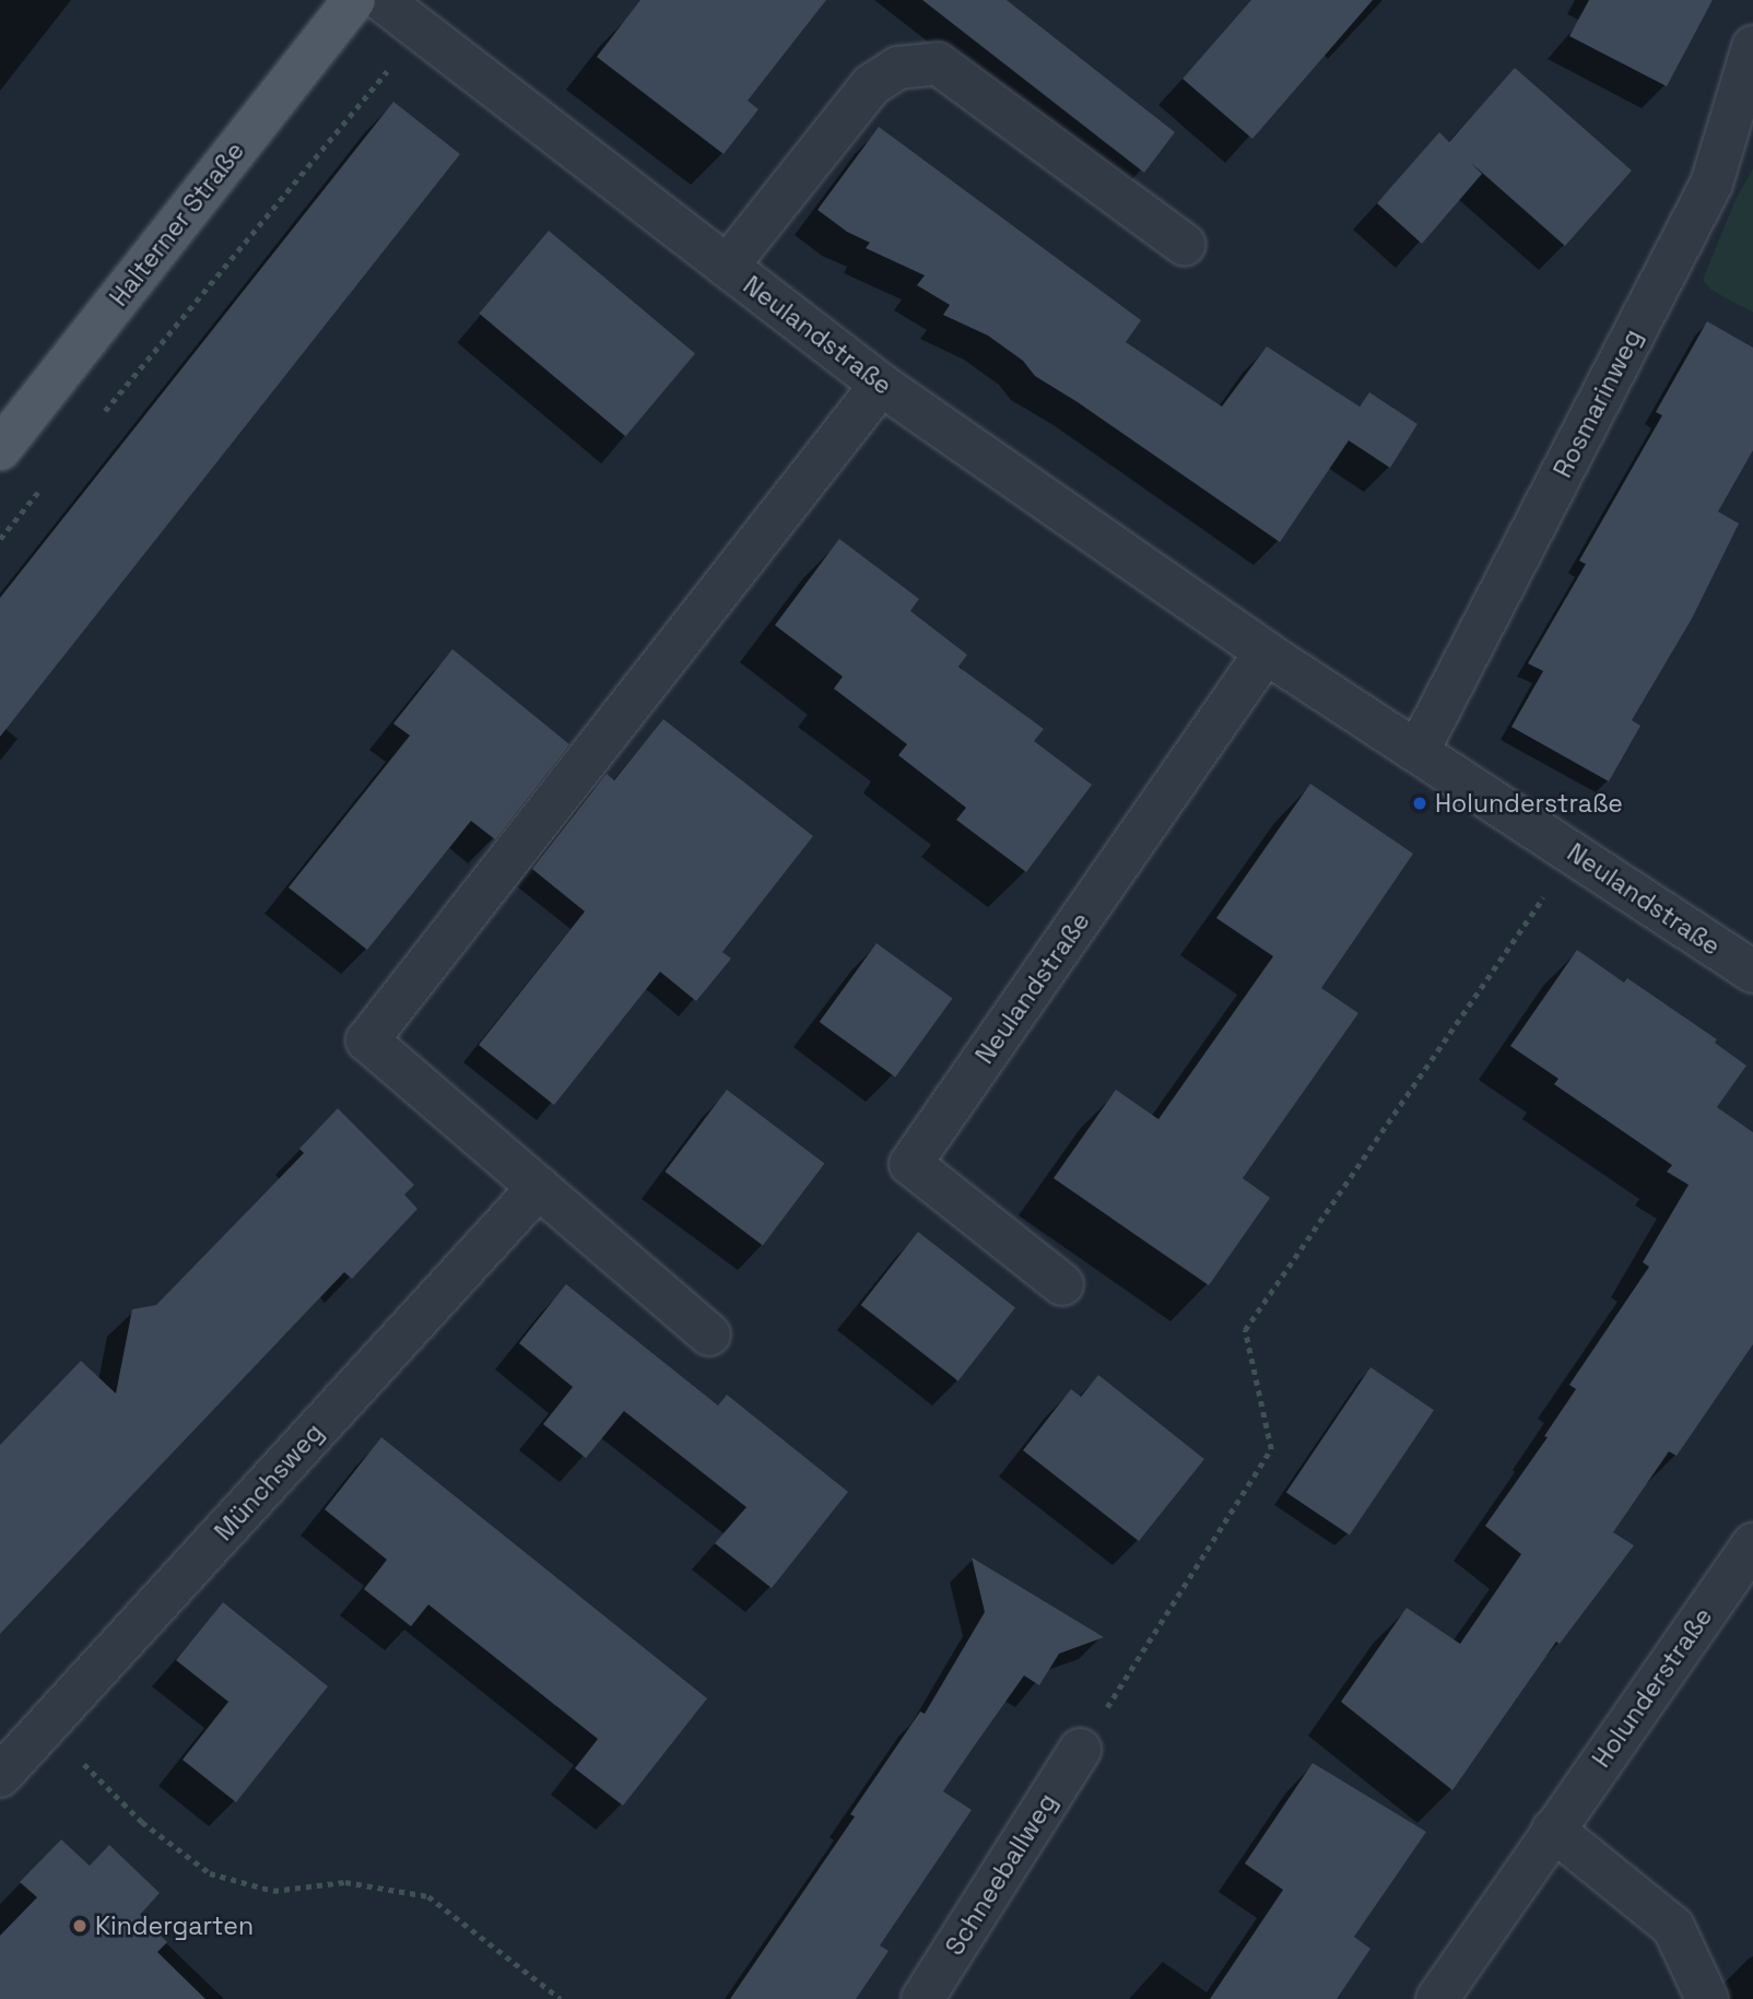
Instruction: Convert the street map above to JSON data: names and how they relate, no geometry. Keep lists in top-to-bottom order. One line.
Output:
{"streets":{"main road":["Halterner Straße"],"street":["Neulandstraße","Rosmarinweg","Münchsweg","Holunderstraße","Schneeballweg"]},"crossings":[["Neulandstraße","Rosmarinweg"]],"places":["Holunderstraße","Kindergarten"]}
